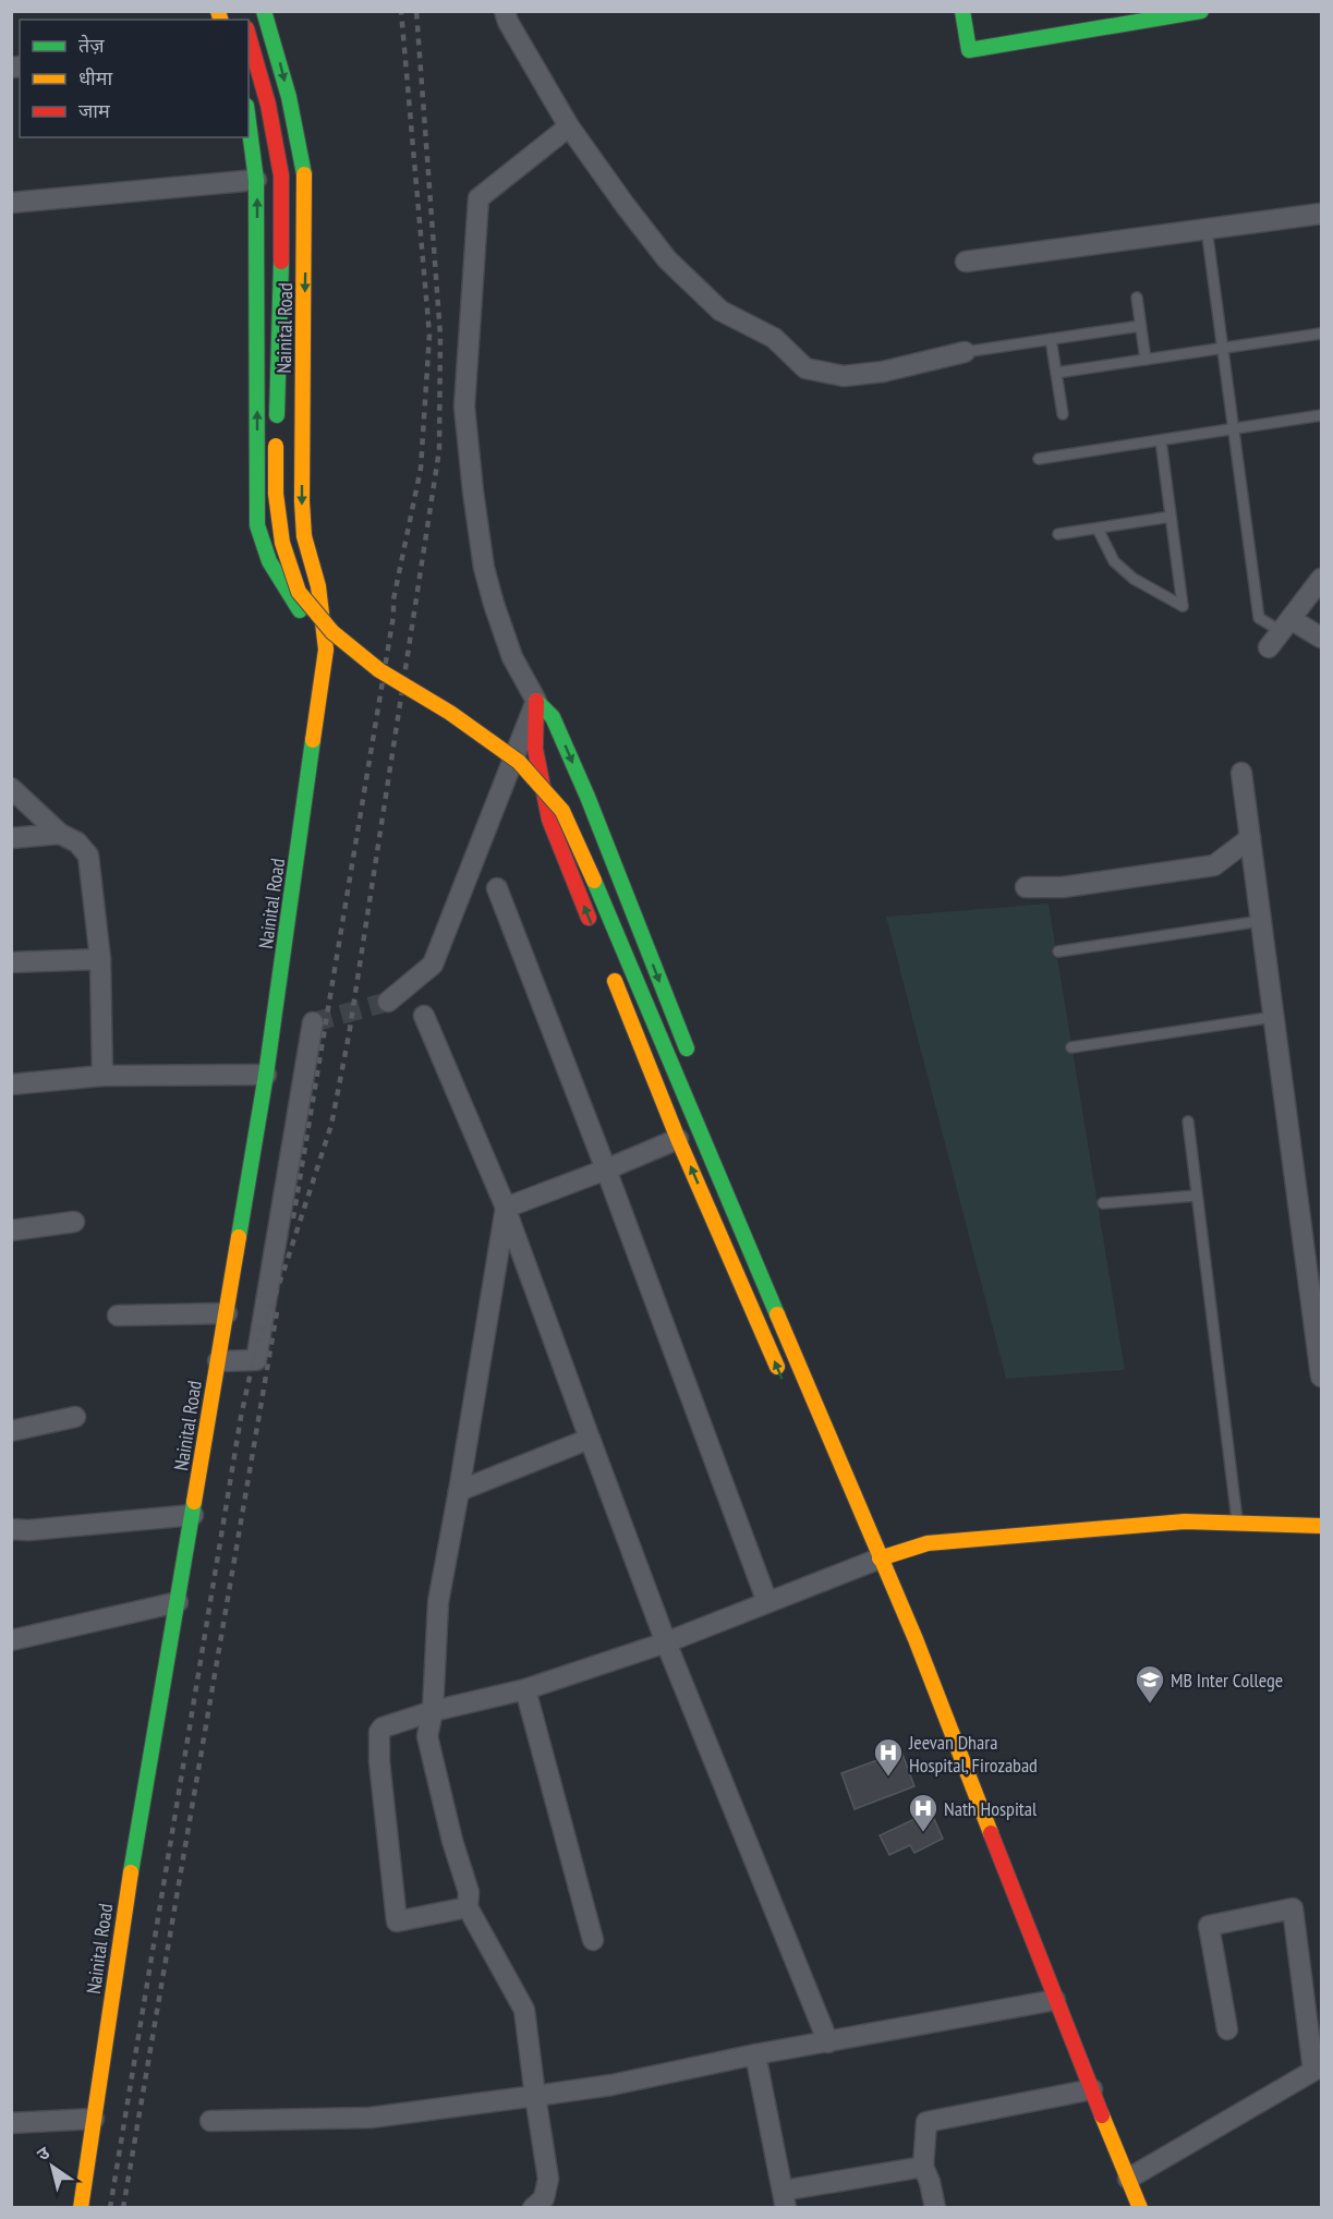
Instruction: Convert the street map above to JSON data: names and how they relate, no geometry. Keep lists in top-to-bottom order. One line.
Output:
{"streets":{"street":["Nainital Road"]},"places":{"school or university":["MB Inter College"],"hospital":["Jeevan Dhara Hospital, Firozabad","Nath Hospital"]},"legend":["तेज़","धीमा","जाम"],"north":"top left"}
